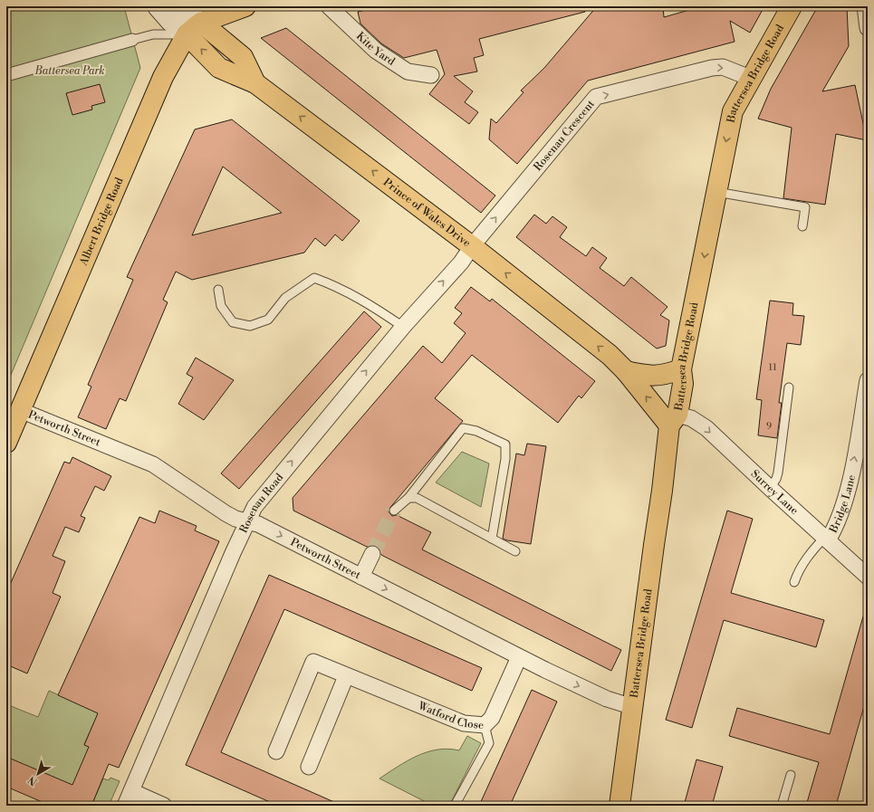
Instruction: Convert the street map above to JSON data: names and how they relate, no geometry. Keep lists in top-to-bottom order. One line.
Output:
{"streets":{"main road":["Battersea Bridge Road","Prince of Wales Drive","Albert Bridge Road"],"street":["Kite Yard","Rosenau Crescent","Petworth Street","Surrey Lane","Rosenau Road","Bridge Lane","Watford Close"]},"crossings":[["Battersea Bridge Road","Rosenau Crescent"],["Battersea Bridge Road","Prince of Wales Drive"],["Battersea Bridge Road","Petworth Street"],["Battersea Bridge Road","Surrey Lane"],["Rosenau Crescent","Prince of Wales Drive"],["Rosenau Crescent","Rosenau Road"],["Prince of Wales Drive","Albert Bridge Road"],["Prince of Wales Drive","Surrey Lane"],["Prince of Wales Drive","Rosenau Road"],["Albert Bridge Road","Petworth Street"],["Petworth Street","Rosenau Road"],["Petworth Street","Watford Close"],["Surrey Lane","Bridge Lane"]],"one_way":["Battersea Bridge Road","Rosenau Crescent","Prince of Wales Drive","Petworth Street","Surrey Lane","Rosenau Road","Bridge Lane"],"parks":["Battersea Park"],"house_numbers":["11","9"],"north":"bottom left"}
